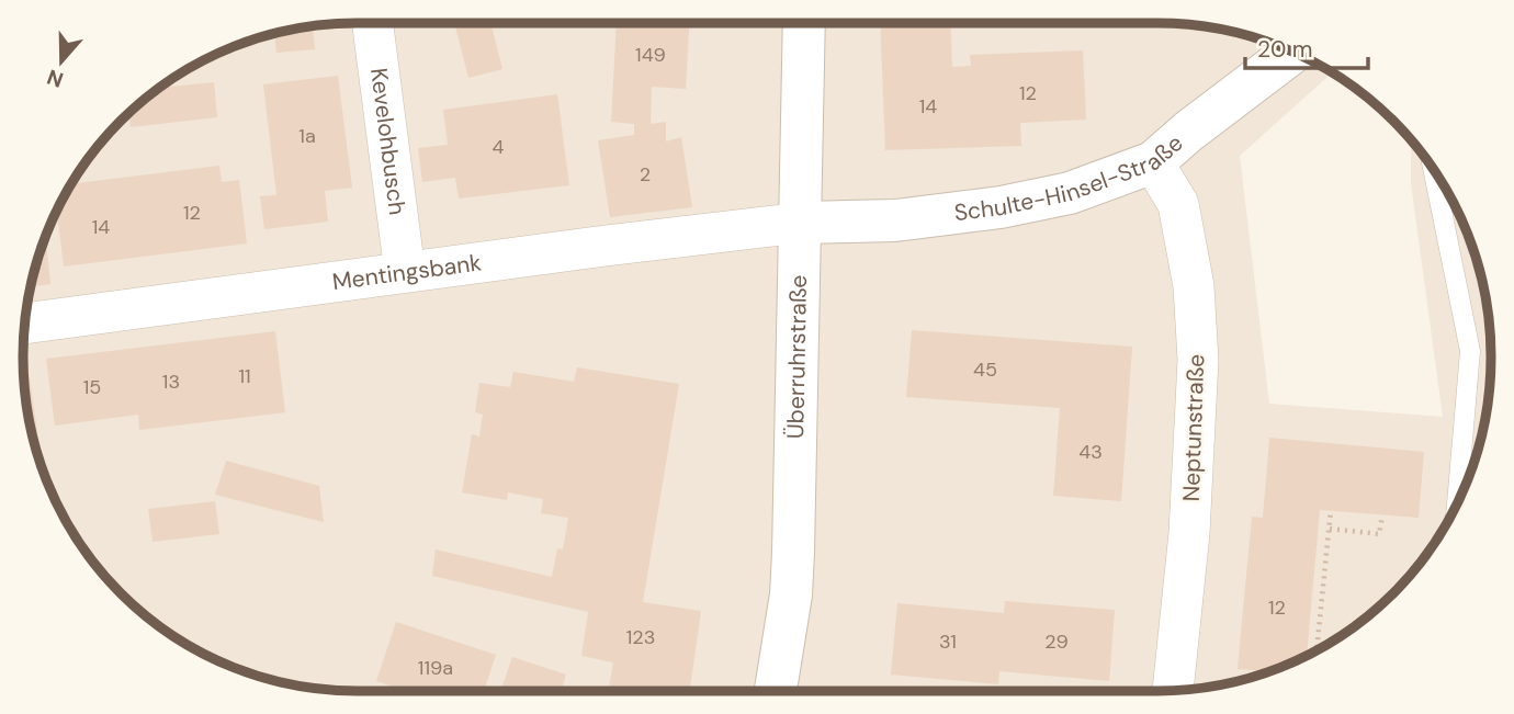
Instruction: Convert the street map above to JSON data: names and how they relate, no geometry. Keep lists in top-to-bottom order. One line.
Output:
{"streets":{"main road":["Schulte-Hinsel-Straße","Überruhrstraße"],"street":["Kevelohbusch","Mentingsbank","Neptunstraße"]},"crossings":[["Kevelohbusch","Mentingsbank"],["Schulte-Hinsel-Straße","Mentingsbank"],["Schulte-Hinsel-Straße","Überruhrstraße"],["Schulte-Hinsel-Straße","Neptunstraße"],["Mentingsbank","Überruhrstraße"]],"house_numbers":["149","12","14","1a","4","2","12","14","45","11","13","15","43","12","123","31","29","119a"],"scale_bar":"20 m","north":"bottom"}
